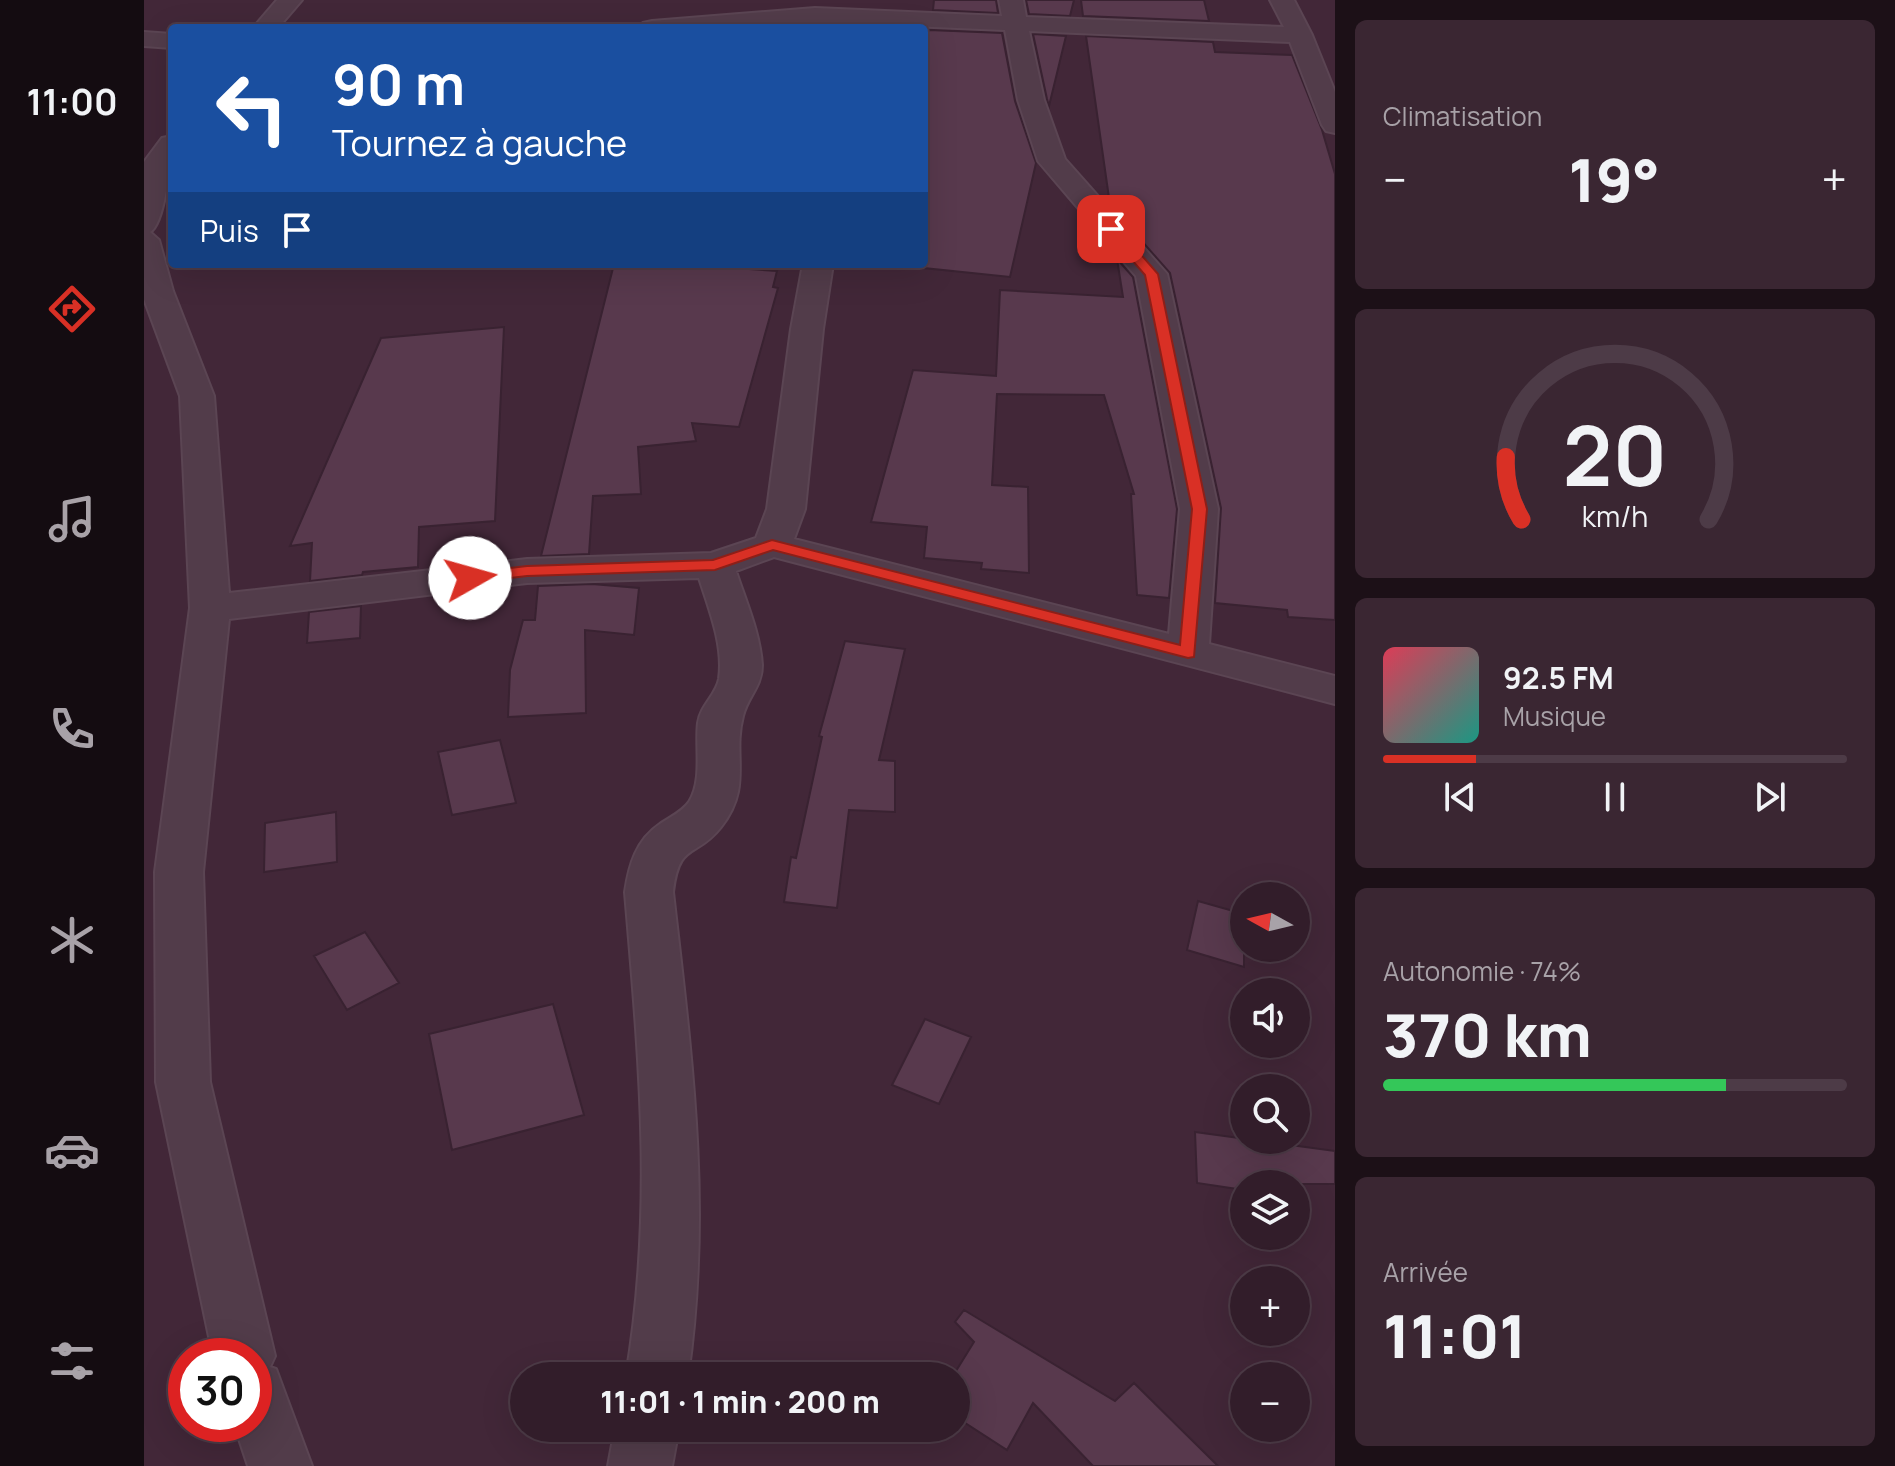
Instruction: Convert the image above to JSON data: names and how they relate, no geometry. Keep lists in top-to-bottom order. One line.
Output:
{"north":"left","page":{"tabs":"11:00","tile":["Climatisation",["Autonomie · 74%","370 km"],["Arrivée","11:01"]],"turn":["90 m","Tournez à gauche"],"heat":["−","19°","+"],"then":"Puis","song":["92.5 FM","Musique"],"map_buttons":["+","−"],"limit":"30","trip":"11:01 · 1 min · 200 m","gauge":["20","km/h"]}}
